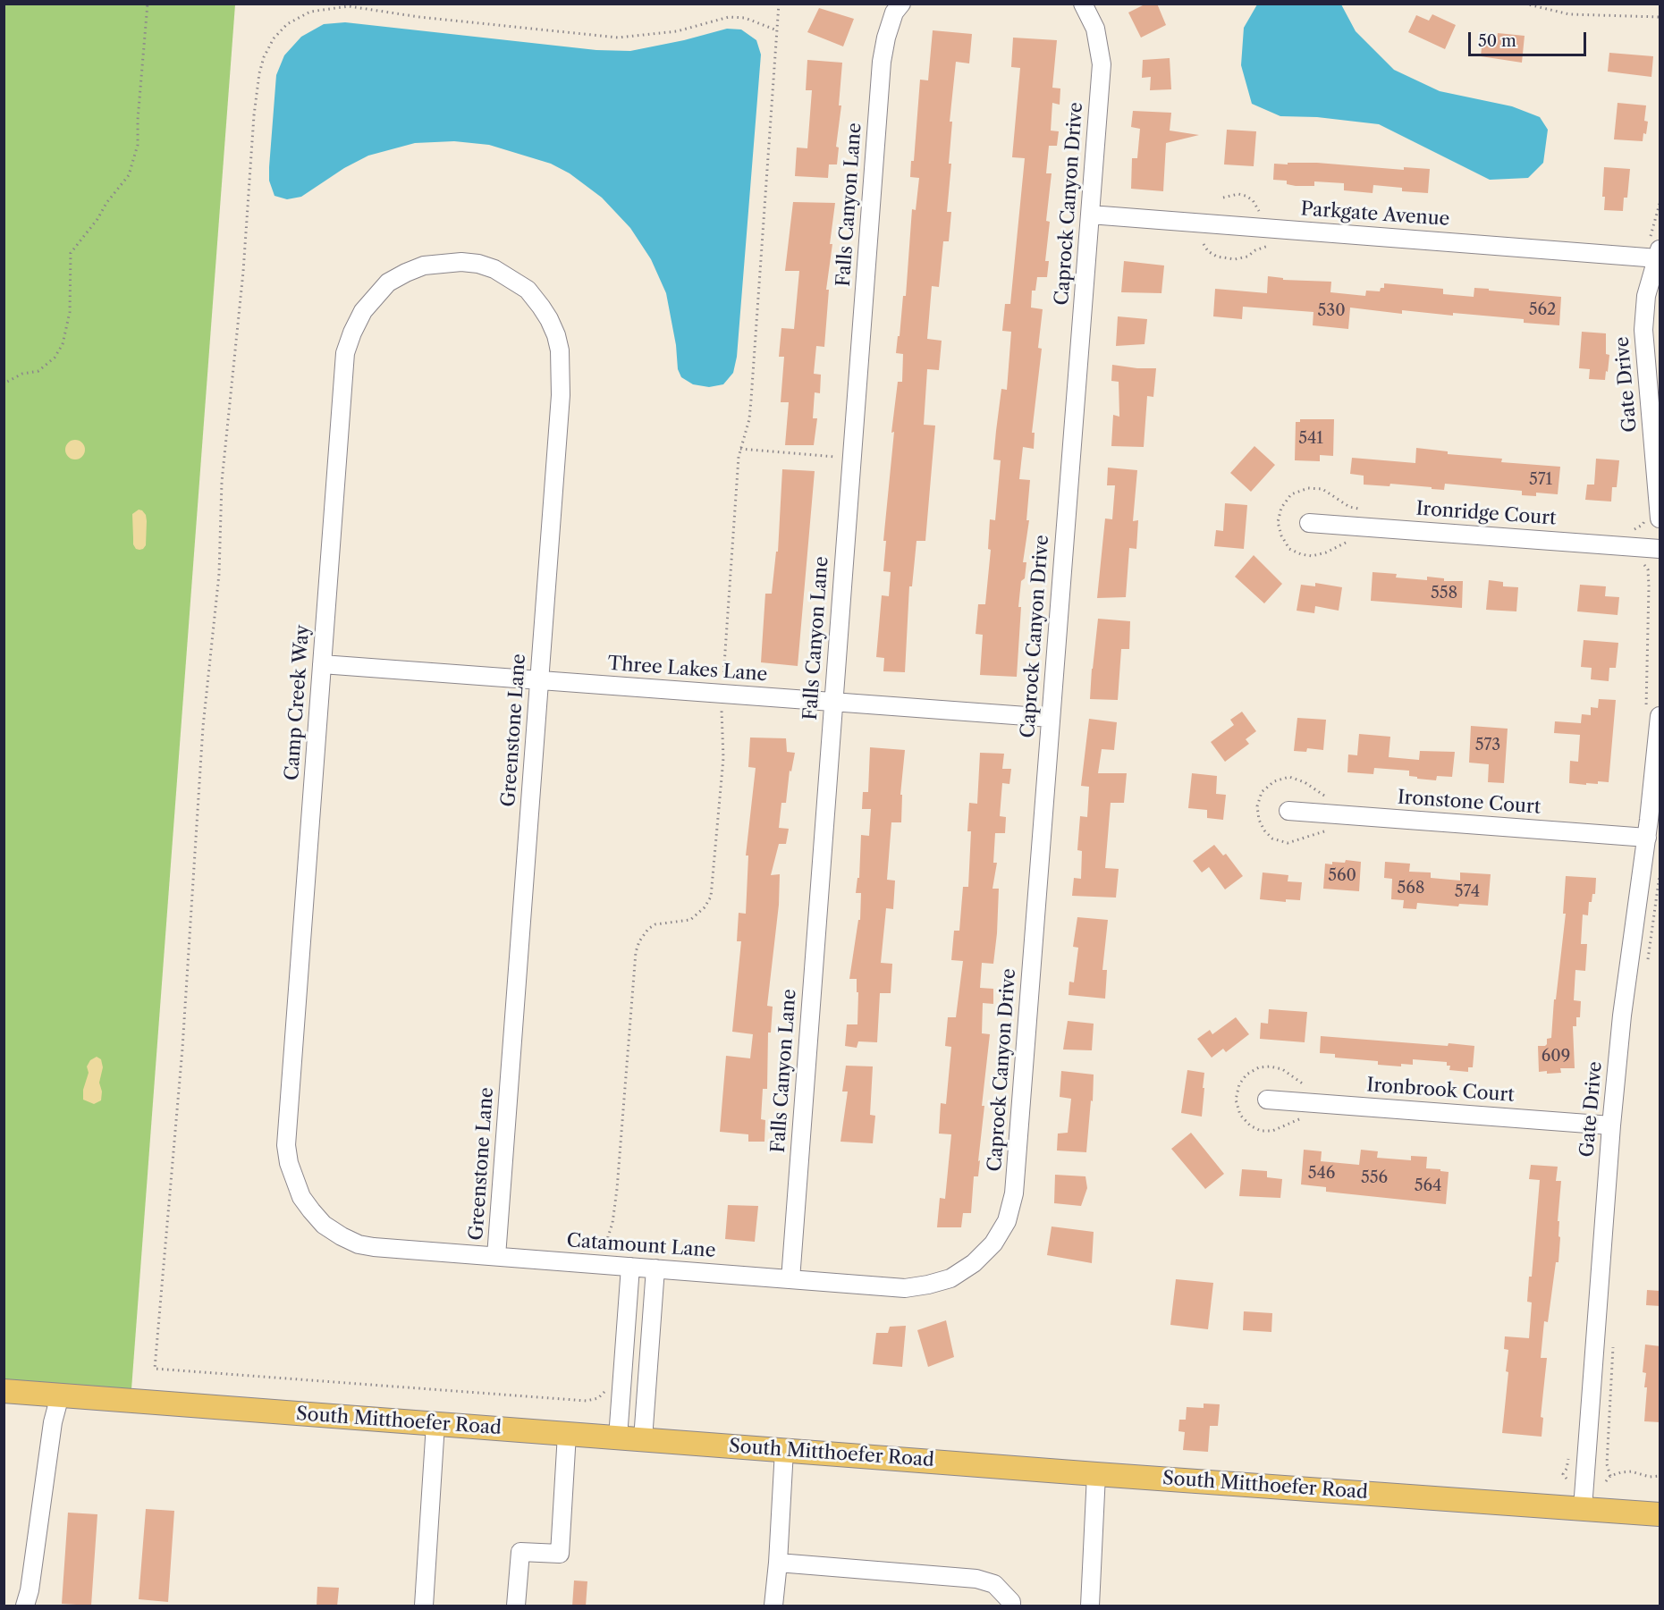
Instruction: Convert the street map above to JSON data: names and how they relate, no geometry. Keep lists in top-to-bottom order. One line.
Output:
{"streets":{"main road":["South Mitthoefer Road"],"street":["Caprock Canyon Drive","Falls Canyon Lane","Parkgate Avenue","Gate Drive","Ironridge Court","Three Lakes Lane","Camp Creek Way","Greenstone Lane","Ironstone Court","Ironbrook Court","Catamount Lane"]},"crossings":[["Caprock Canyon Drive","Parkgate Avenue"],["Caprock Canyon Drive","Three Lakes Lane"],["Caprock Canyon Drive","Catamount Lane"],["Falls Canyon Lane","Three Lakes Lane"],["Falls Canyon Lane","Catamount Lane"],["Parkgate Avenue","Gate Drive"],["Gate Drive","Ironstone Court"],["Gate Drive","Ironbrook Court"],["Gate Drive","South Mitthoefer Road"],["Three Lakes Lane","Camp Creek Way"],["Three Lakes Lane","Greenstone Lane"],["Camp Creek Way","Greenstone Lane"],["Camp Creek Way","Catamount Lane"],["Greenstone Lane","Catamount Lane"]],"house_numbers":["562","530","541","571","558","573","560","568","574","609","546","556","564"],"scale_bar":"50 m"}
